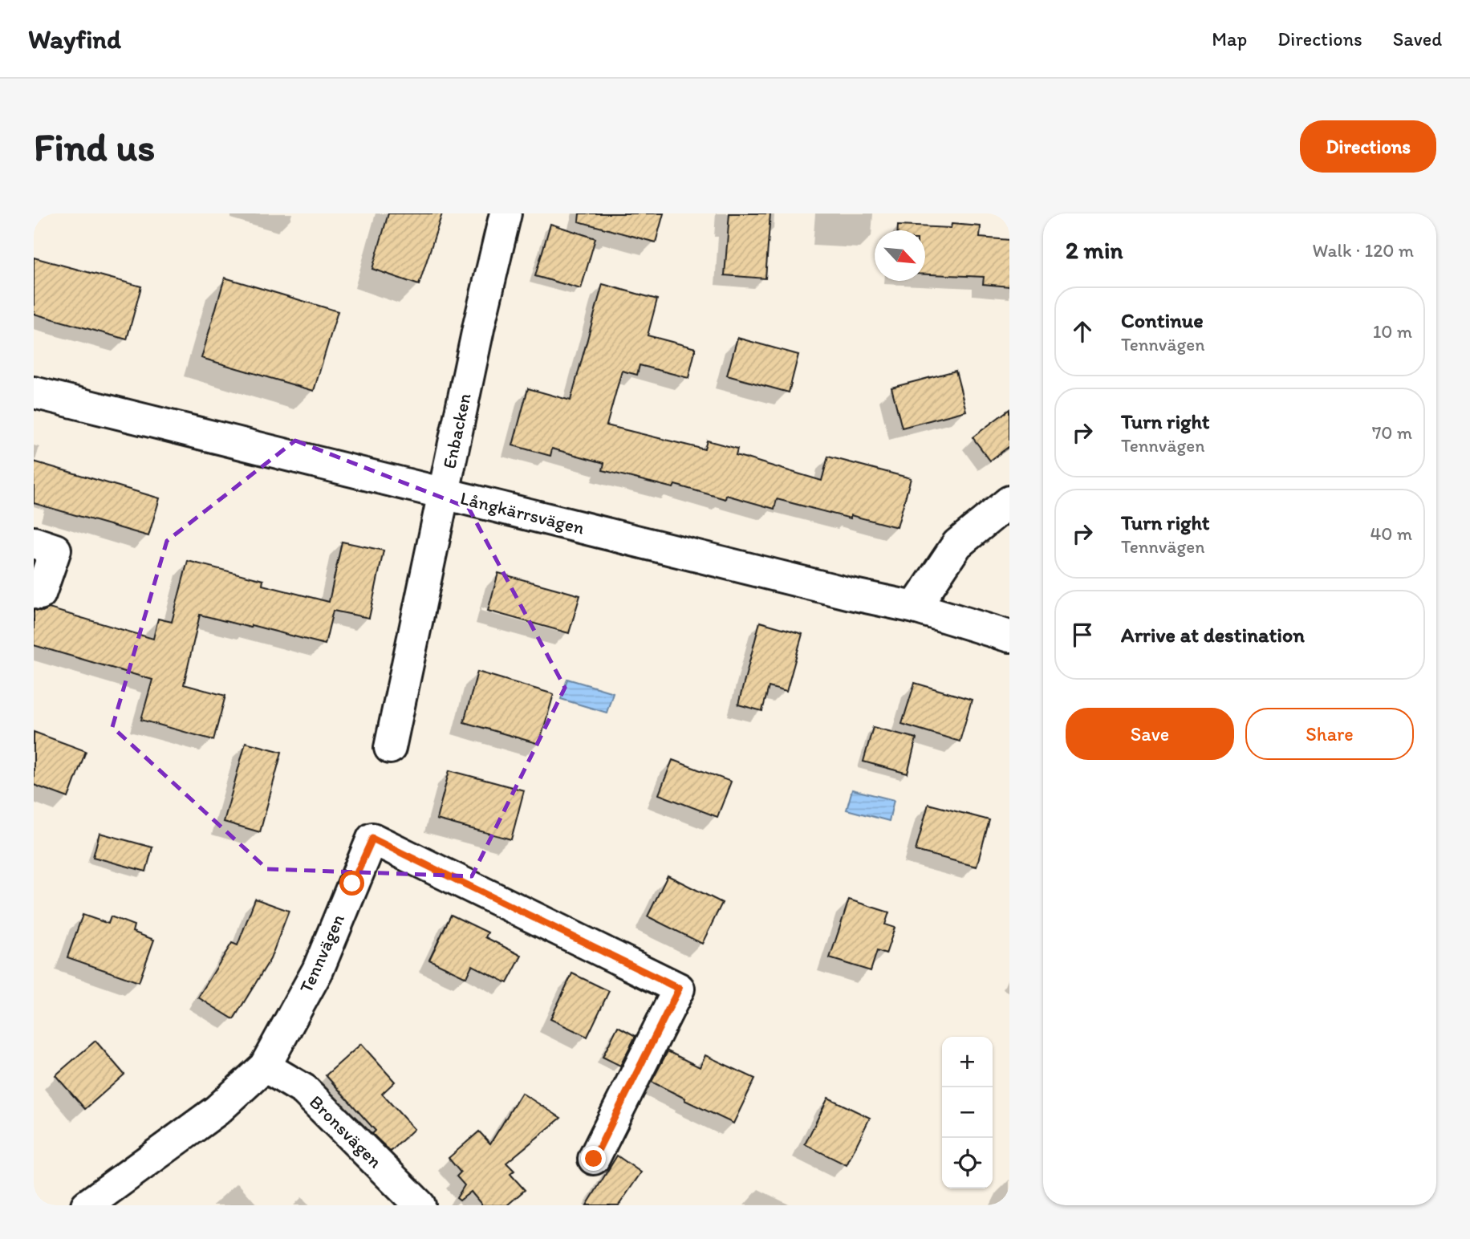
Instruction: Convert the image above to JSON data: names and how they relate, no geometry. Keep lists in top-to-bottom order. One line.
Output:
{"streets":{"street":["Enbacken","Långkärrsvägen","Tennvägen","Bronsvägen"]},"crossings":[["Enbacken","Långkärrsvägen"],["Tennvägen","Bronsvägen"]],"north":"bottom right","page":{"header":"Wayfind","nav":["Map","Directions","Saved"],"buttons":["Directions",["Save","Share"]],"title":"Find us","heading":["2 min","Walk · 120 m"],"list":[["Continue","Tennvägen","10 m"],["Turn right","Tennvägen","70 m"],["Turn right","Tennvägen","40 m"],"Arrive at destination"],"map_buttons":["+","−"]}}
